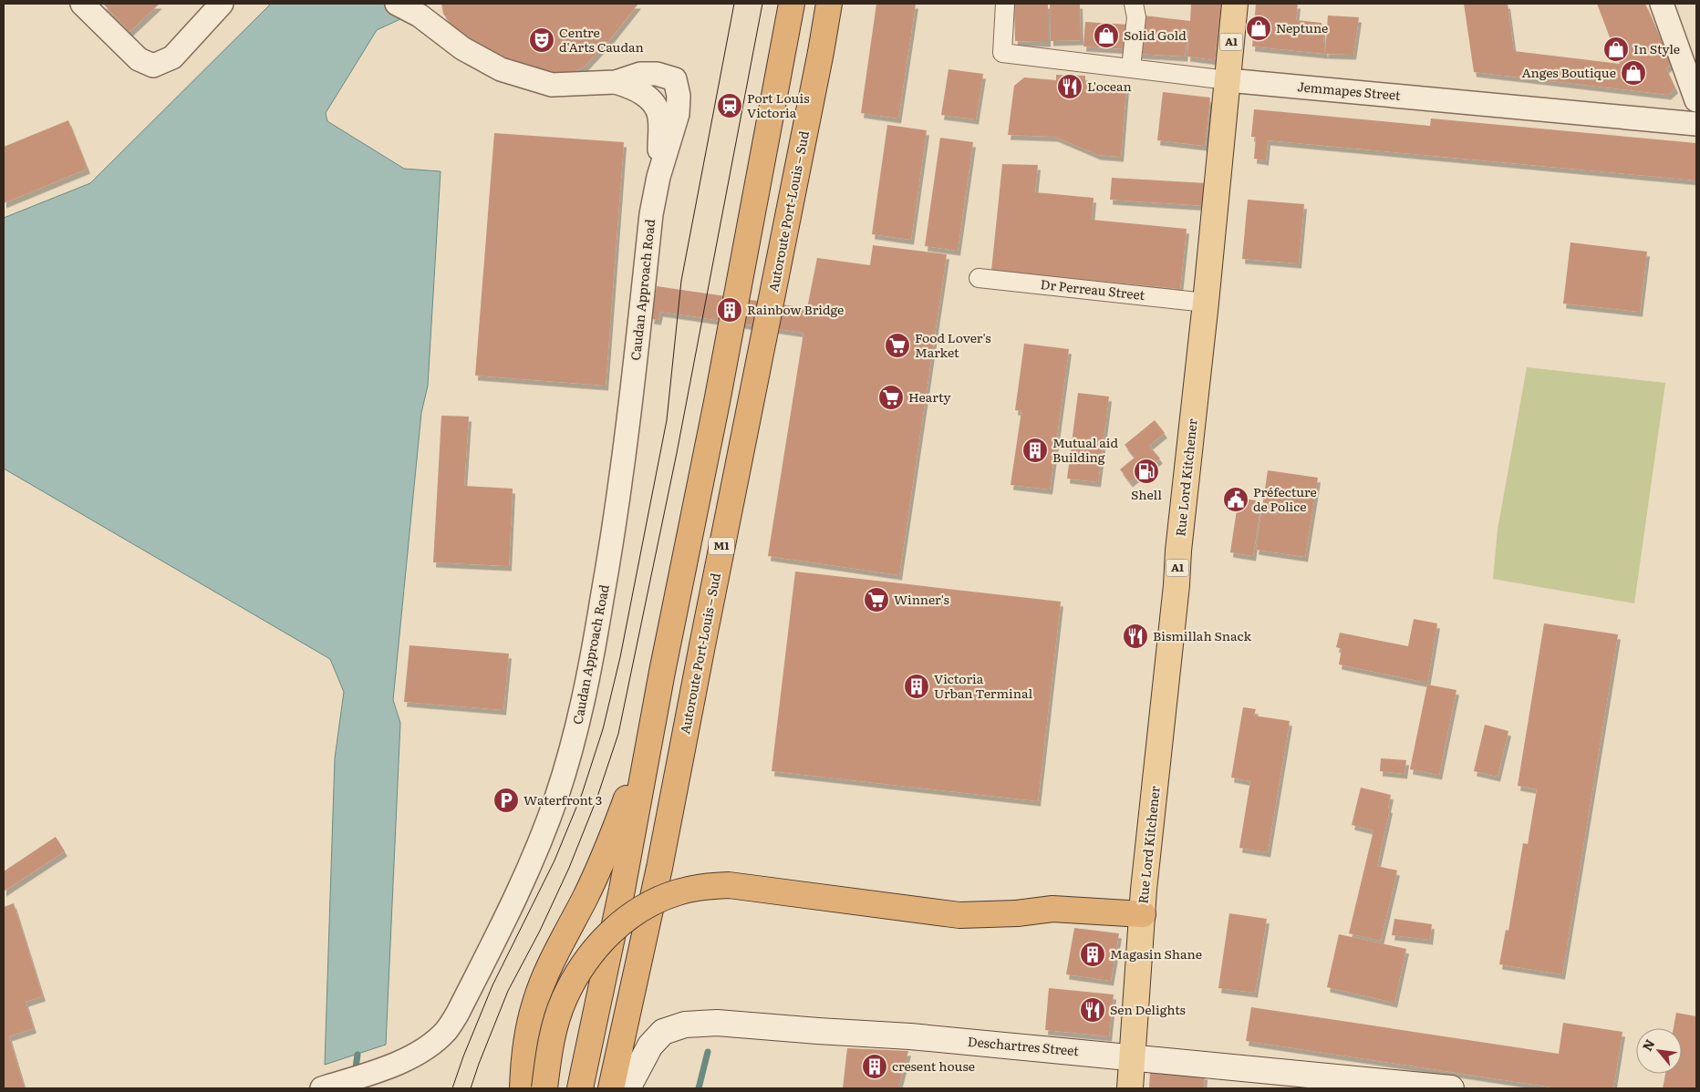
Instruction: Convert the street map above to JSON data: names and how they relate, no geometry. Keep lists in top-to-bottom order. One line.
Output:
{"streets":{"highway":["Autoroute Port-Louis – Sud","M1"],"main road":["A1","Rue Lord Kitchener","Deschartres Street"],"street":["Jemmapes Street","Caudan Approach Road","Dr Perreau Street"]},"crossings":[["Jemmapes Street","Rue Lord Kitchener"],["Dr Perreau Street","Rue Lord Kitchener"],["Rue Lord Kitchener","Deschartres Street"]],"places":{"shop":["Neptune","Solid Gold","In Style","Anges Boutique"],"theatre":["Centre d'Arts Caudan"],"restaurant":["L'ocean","Bismillah Snack","Sen Delights"],"station":["Port Louis Victoria"],"building":["Rainbow Bridge","Mutual aid Building","Victoria Urban Terminal","Magasin Shane","cresent house"],"supermarket":["Food Lover's Market","Hearty","Winner's"],"fuel station":["Shell"],"public building":["Préfecture de Police"],"parking":["Waterfront 3"]},"north":"top left"}
